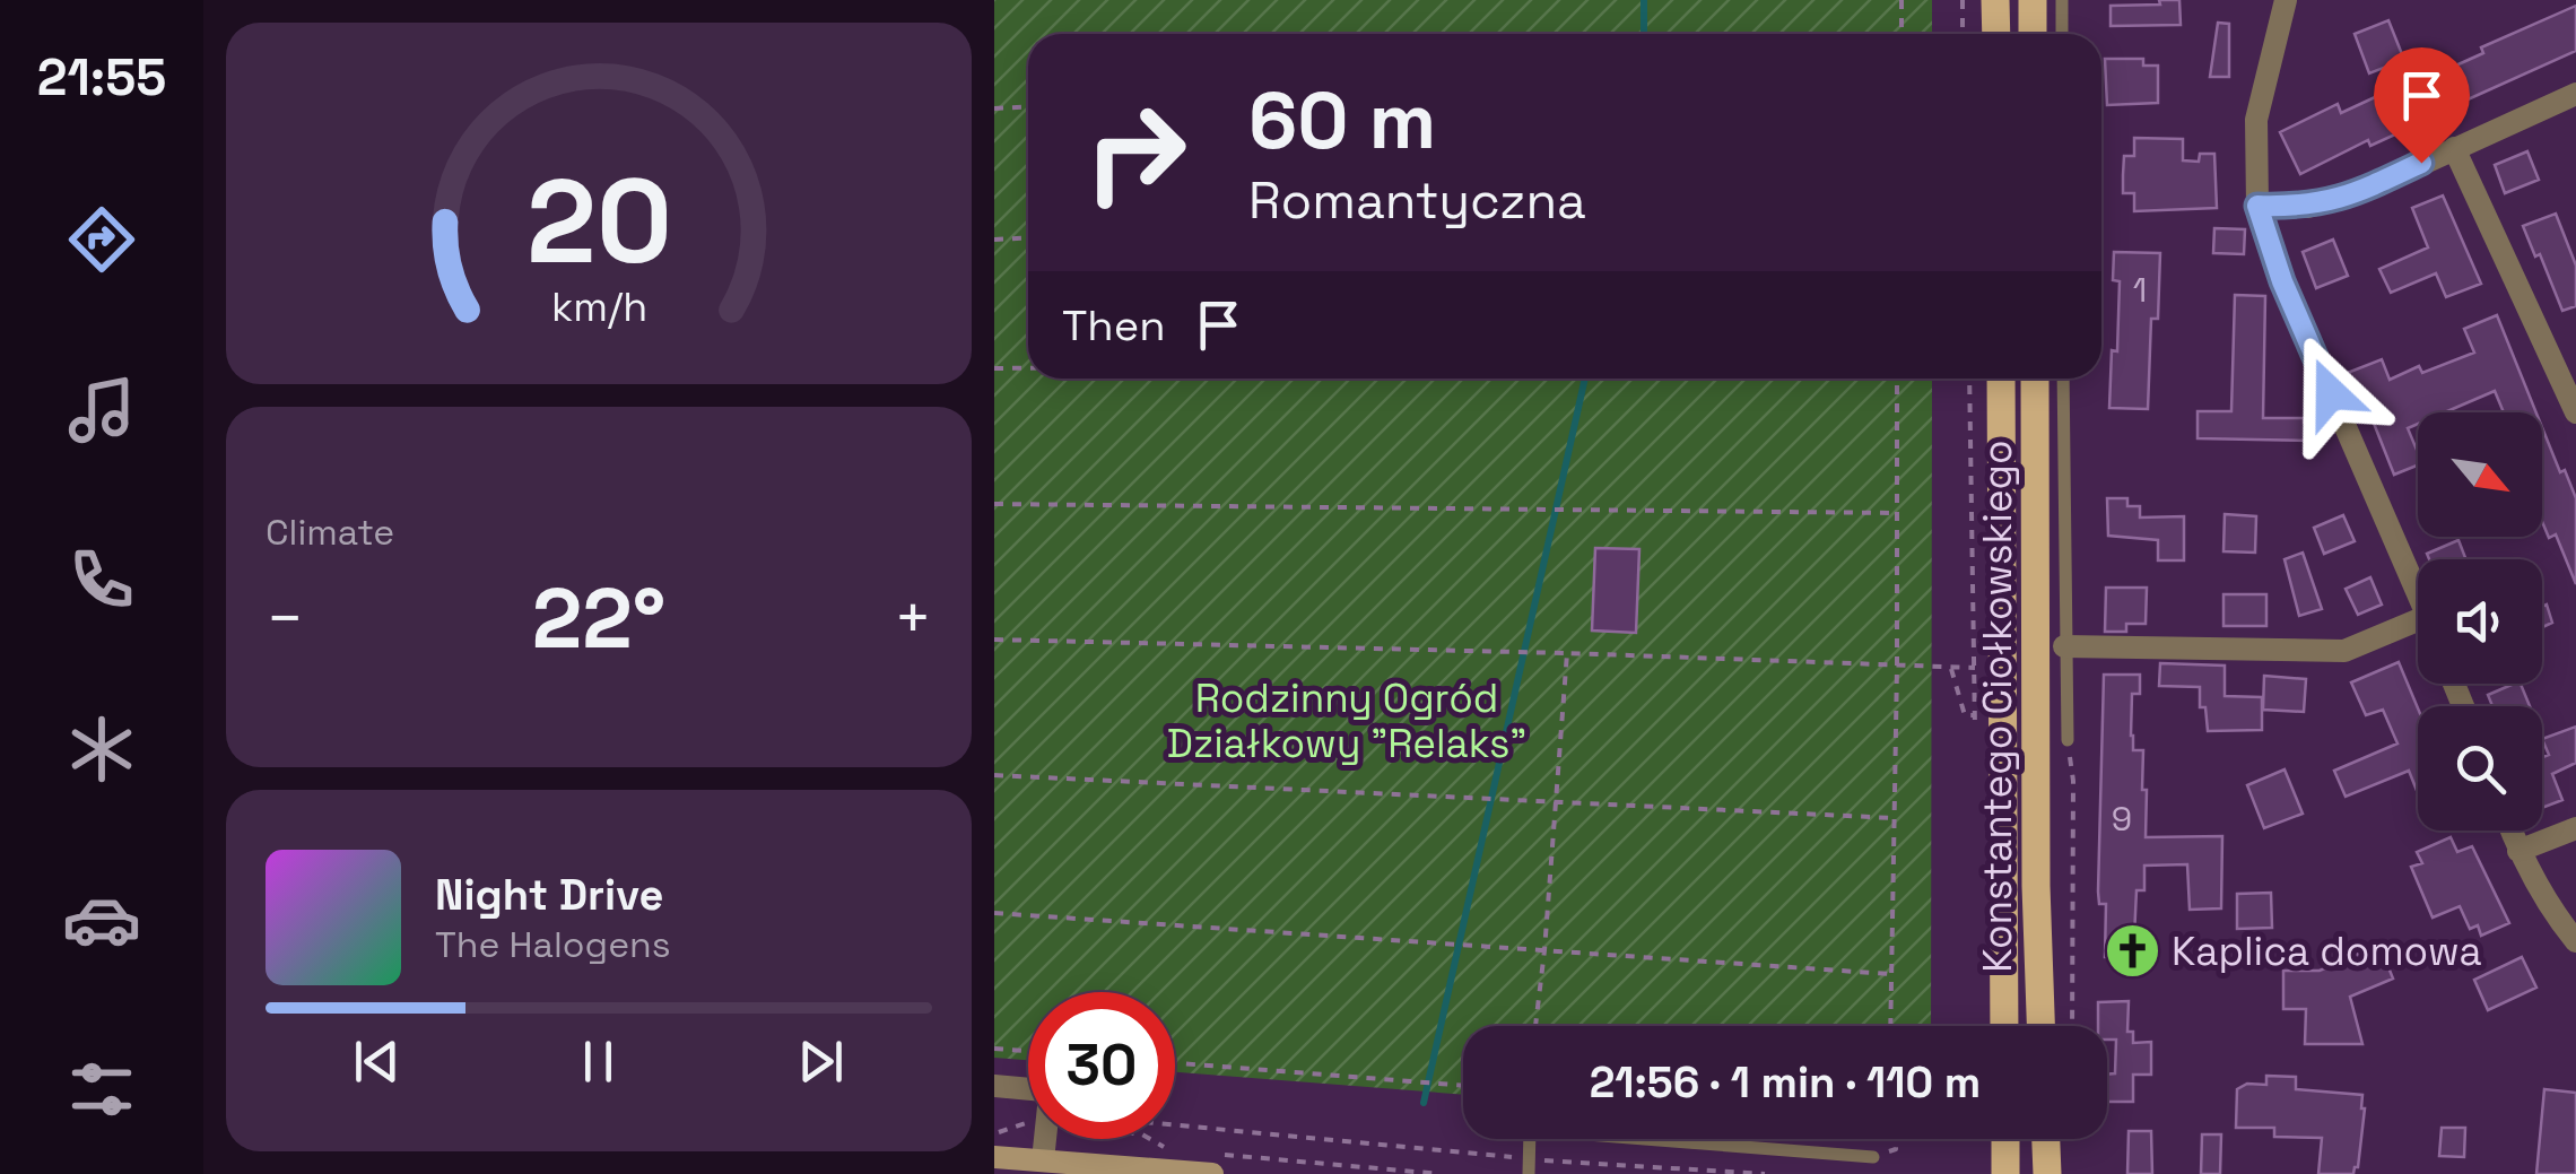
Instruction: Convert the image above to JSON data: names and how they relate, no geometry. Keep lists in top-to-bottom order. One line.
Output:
{"streets":{"main road":["Konstantego Ciołkowskiego"]},"parks":["Rodzinny Ogród Działkowy \"Relaks\""],"places":{"church":["Kaplica domowa"]},"house_numbers":["1","9"],"north":"bottom right","page":{"tabs":"21:55","turn":["60 m","Romantyczna"],"then":"Then","tile":"Climate","heat":["−","22°","+"],"song":["Night Drive","The Halogens"],"limit":"30","trip":"21:56 · 1 min · 110 m","gauge":["20","km/h"]}}
